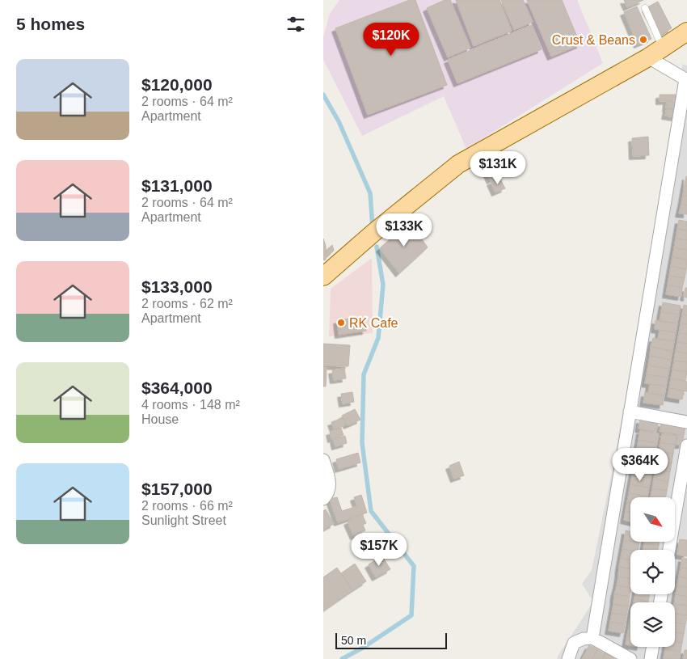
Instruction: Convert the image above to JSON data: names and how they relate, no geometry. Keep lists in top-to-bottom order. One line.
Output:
{"places":["Crust & Beans","RK Cafe"],"scale_bar":"50 m","north":"bottom right","page":{"heading":"5 homes","price":["$120K","$131K","$133K","$364K","$157K"],"list":[{"name":"$120,000","note":"2 rooms · 64 m² · Apartment"},{"name":"$131,000","note":"2 rooms · 64 m² · Apartment"},{"name":"$133,000","note":"2 rooms · 62 m² · Apartment"},{"name":"$364,000","note":"4 rooms · 148 m² · House"},{"name":"$157,000","note":"2 rooms · 66 m² · Sunlight Street"}],"scale":"50 m"}}
